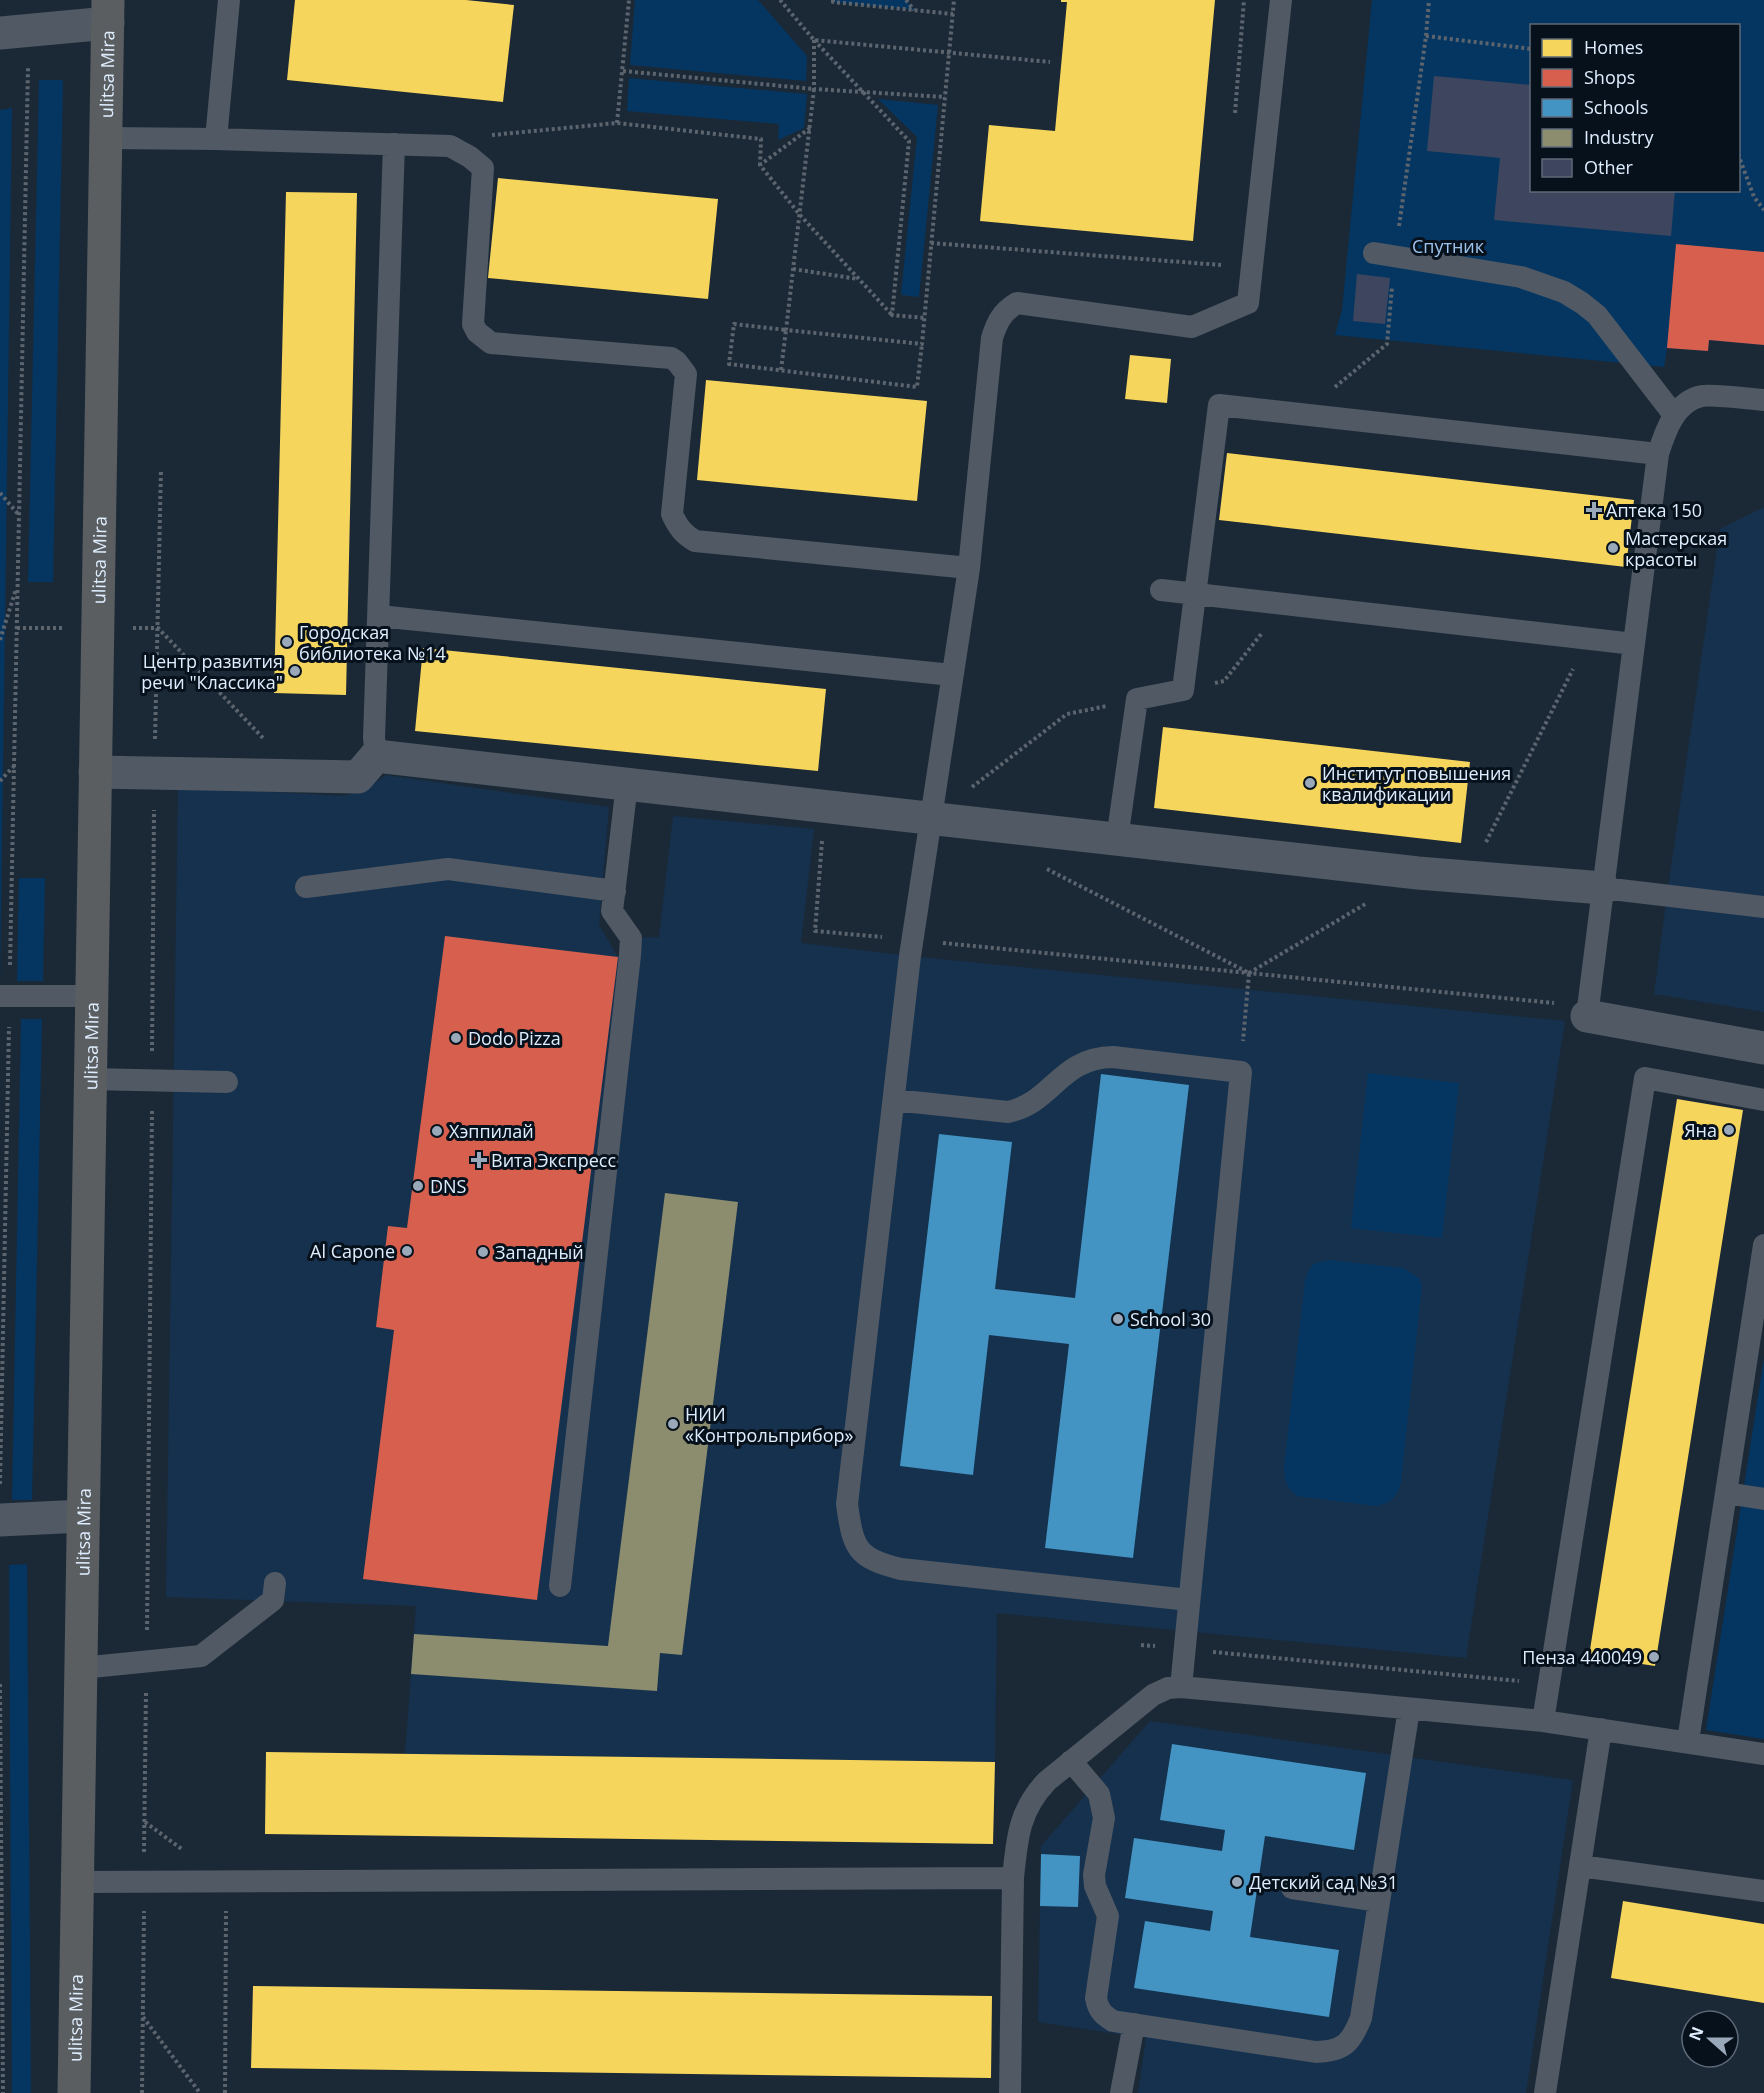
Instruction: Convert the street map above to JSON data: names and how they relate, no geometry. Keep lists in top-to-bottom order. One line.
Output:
{"streets":{"main road":["ulitsa Mira"]},"parks":["Спутник"],"places":{"health":["Аптека 150","Вита Экспресс"],"other":["Мастерская красоты","Городская библиотека №14","Центр развития речи \"Классика\"","Институт повышения квалификации","Dodo Pizza","Яна","Хэппилай","DNS","Al Capone","Западный","School 30","НИИ «Контрольприбор»","Пенза 440049","Детский сад №31"]},"legend":["Homes","Shops","Schools","Industry","Other"],"north":"left"}
